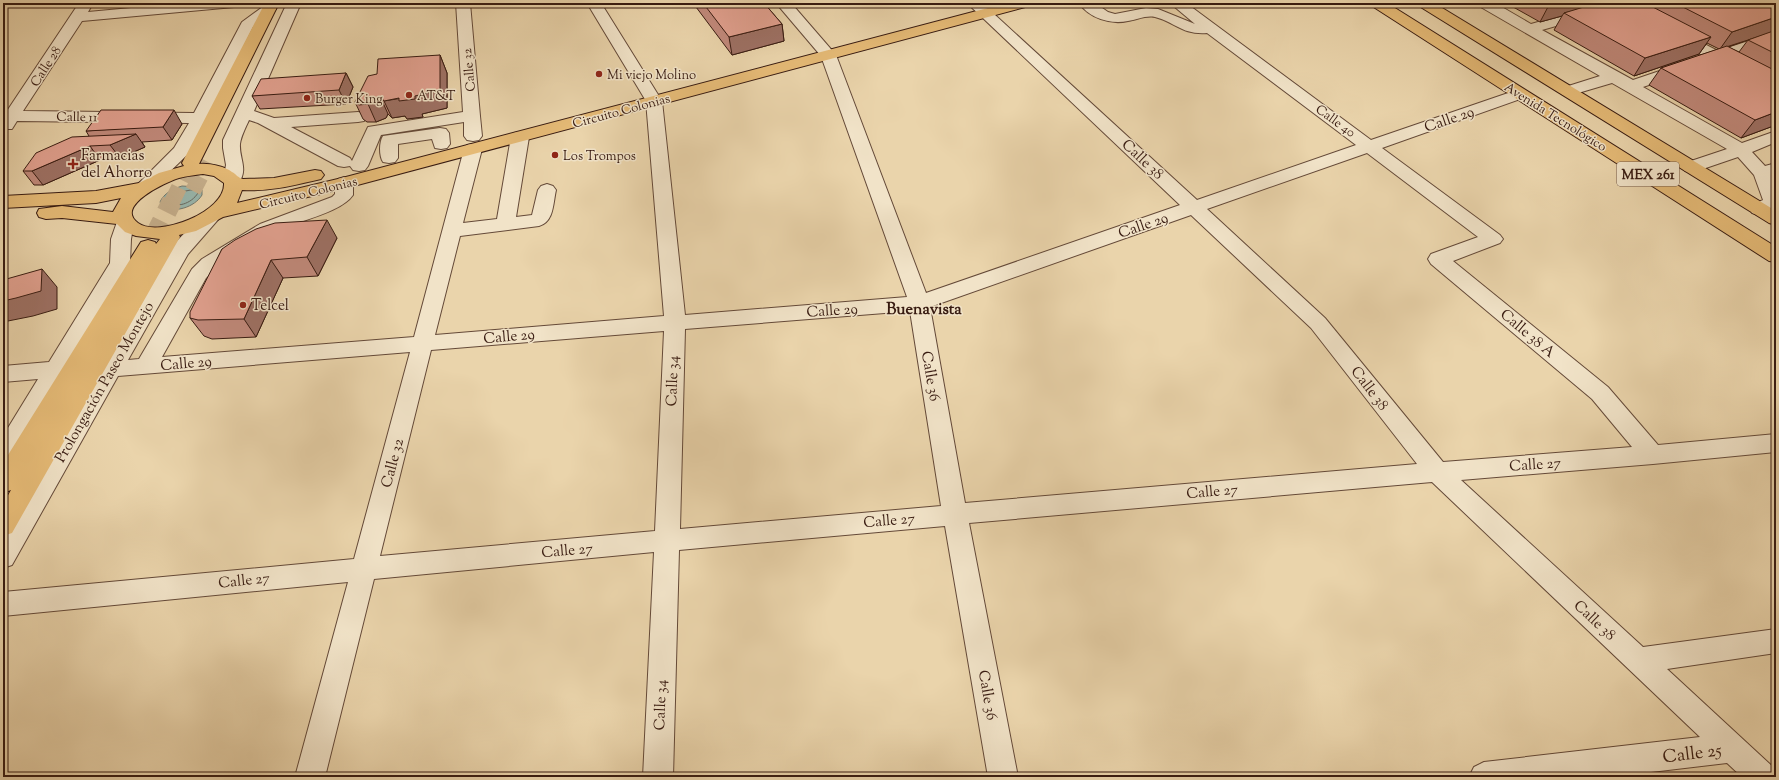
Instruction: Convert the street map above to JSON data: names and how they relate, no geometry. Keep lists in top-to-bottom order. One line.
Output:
{"streets":{"main road":["Circuito Colonias","Avenida Tecnológico","MEX 261","Prolongación Paseo Montejo"],"street":["Calle 28","Calle 32","Calle 11","Calle 29","Calle 40","Calle 38","Calle 38 A","Calle 36","Calle 34","Calle 27","Calle 25"]},"crossings":[["Calle 28","Calle 11"],["Calle 32","Circuito Colonias"],["Calle 32","Calle 29"],["Calle 32","Calle 27"],["Circuito Colonias","Calle 38"],["Circuito Colonias","Calle 36"],["Circuito Colonias","Calle 34"],["Circuito Colonias","Prolongación Paseo Montejo"],["Avenida Tecnológico","Calle 29"],["Calle 29","Calle 40"],["Calle 29","Calle 38"],["Calle 29","Calle 36"],["Calle 29","Calle 34"],["Calle 29","Prolongación Paseo Montejo"],["Calle 40","Calle 38 A"],["Calle 38","Calle 27"],["Calle 38","Calle 25"],["Calle 38 A","Calle 27"],["Calle 36","Calle 27"],["Calle 34","Calle 27"]],"districts":["Buenavista"],"places":{"other":["Mi viejo Molino","AT&T","Burger King","Los Trompos","Telcel"],"health":["Farmacias del Ahorro"]}}
